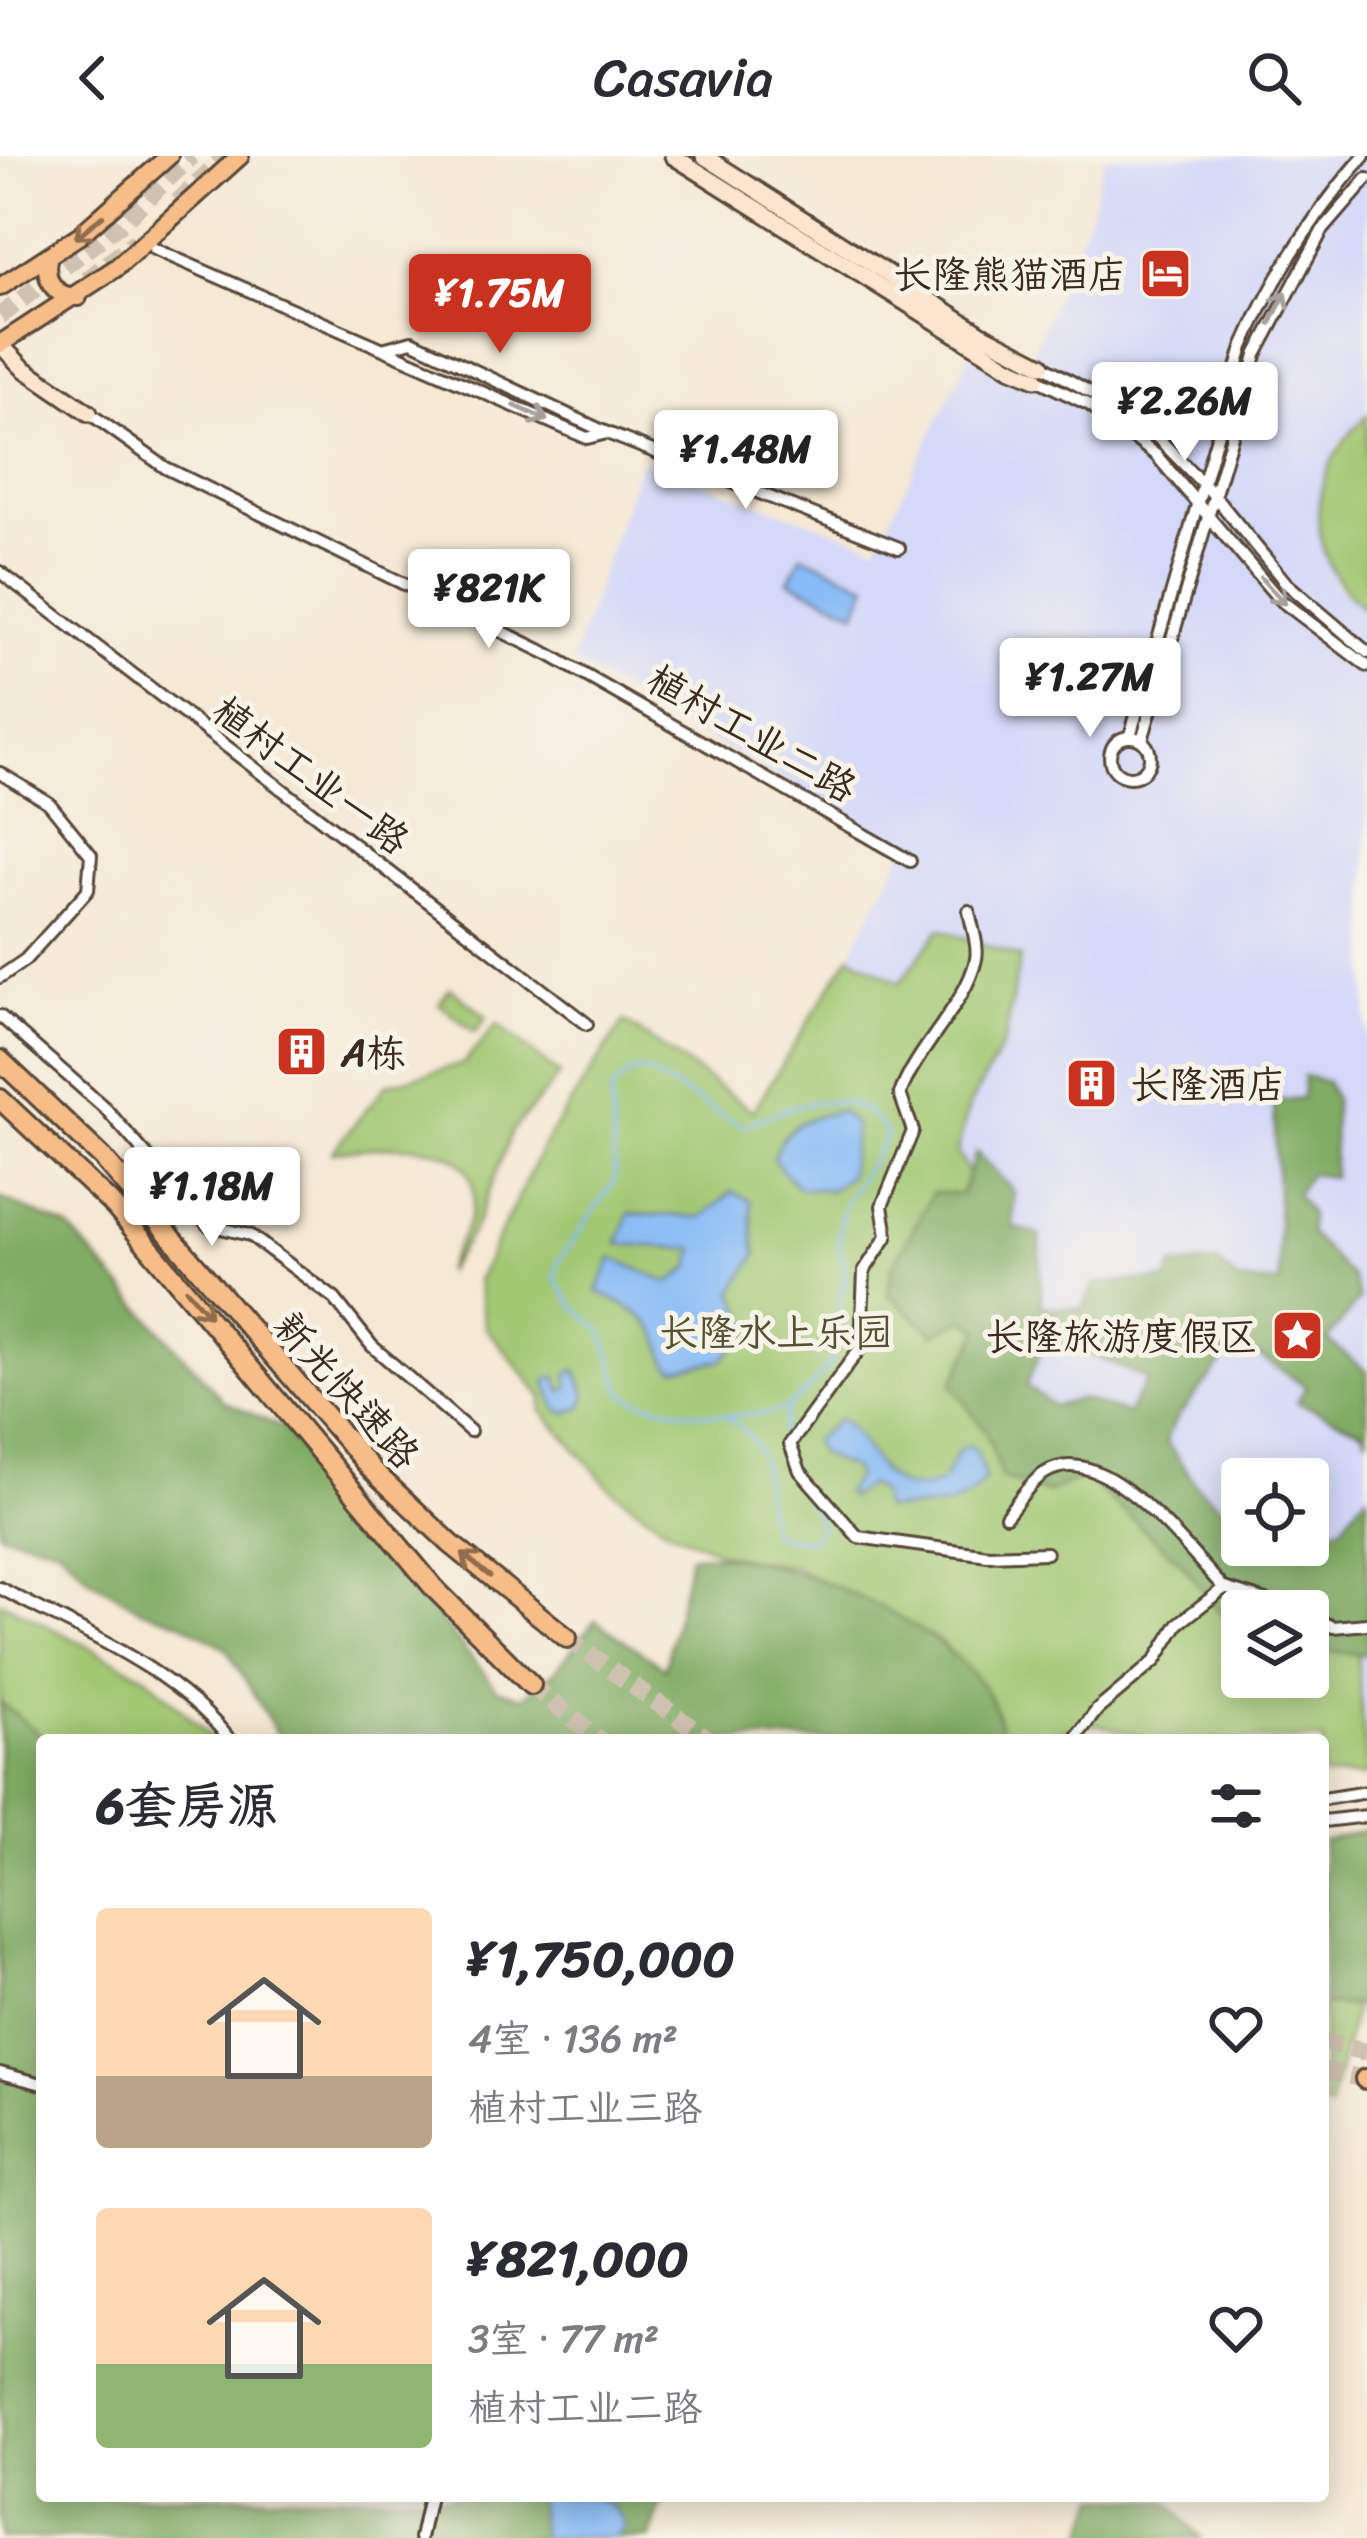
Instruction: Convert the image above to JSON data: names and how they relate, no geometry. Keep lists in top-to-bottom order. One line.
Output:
{"streets":{"highway":["新光快速路"],"street":["植村工业二路","植村工业一路"]},"parks":["长隆水上乐园"],"places":{"hotel":["长隆熊猫酒店"],"building":["A栋","长隆酒店"],"place":["长隆旅游度假区"]},"page":{"header":"Casavia","price":["¥1.75M","¥2.26M","¥1.48M","¥821K","¥1.27M","¥1.18M"],"heading":"6套房源","list":[{"name":"¥1,750,000","note":"4室 · 136 m² · 植村工业三路"},{"name":"¥821,000","note":"3室 · 77 m² · 植村工业二路"}]}}
